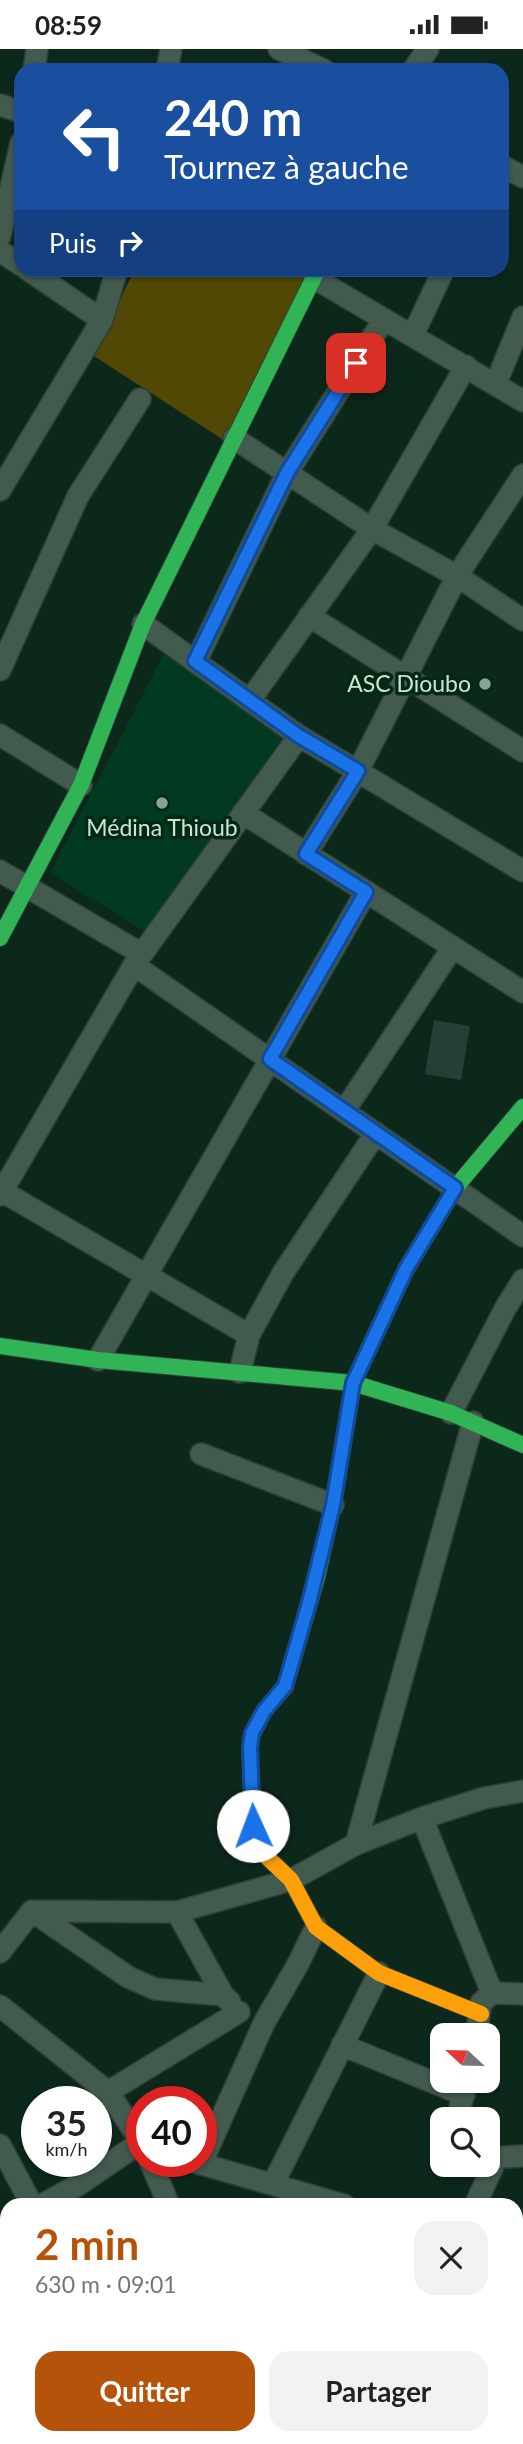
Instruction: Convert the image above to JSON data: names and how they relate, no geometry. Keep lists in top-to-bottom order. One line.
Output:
{"places":["ASC Dioubo","Médina Thioub"],"north":"left","page":{"status":"08:59","turn":["240 m","Tournez à gauche"],"then":"Puis","speed":"35 km/h","limit":"40","heading":["2 min","630 m · 09:01"],"buttons":["Quitter","Partager"]}}
